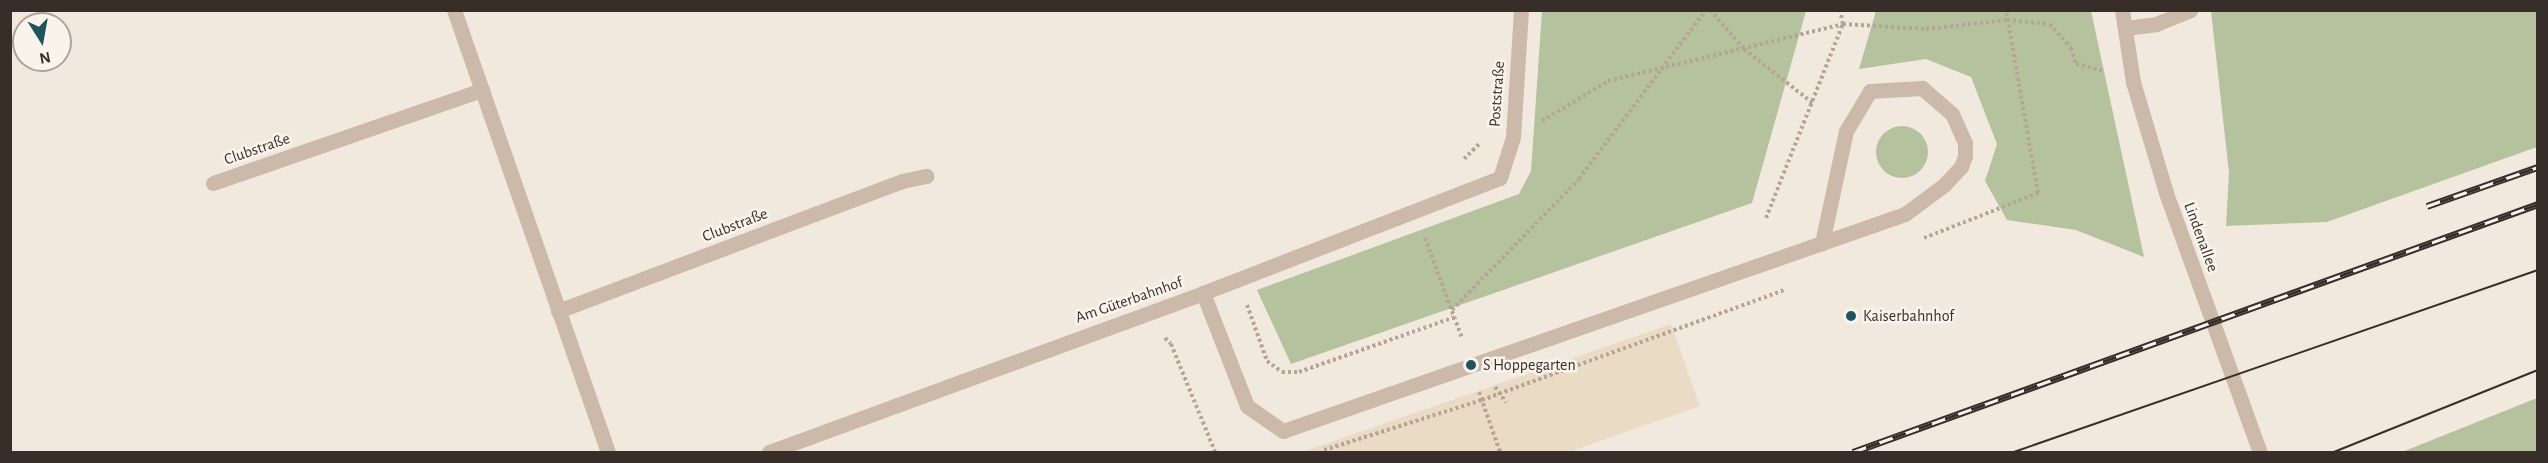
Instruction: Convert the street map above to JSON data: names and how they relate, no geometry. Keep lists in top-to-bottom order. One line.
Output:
{"streets":{"street":["Poststraße","Clubstraße","Lindenallee","Am Güterbahnhof"]},"crossings":[["Poststraße","Am Güterbahnhof"]],"places":["Kaiserbahnhof","S Hoppegarten"],"north":"bottom"}
